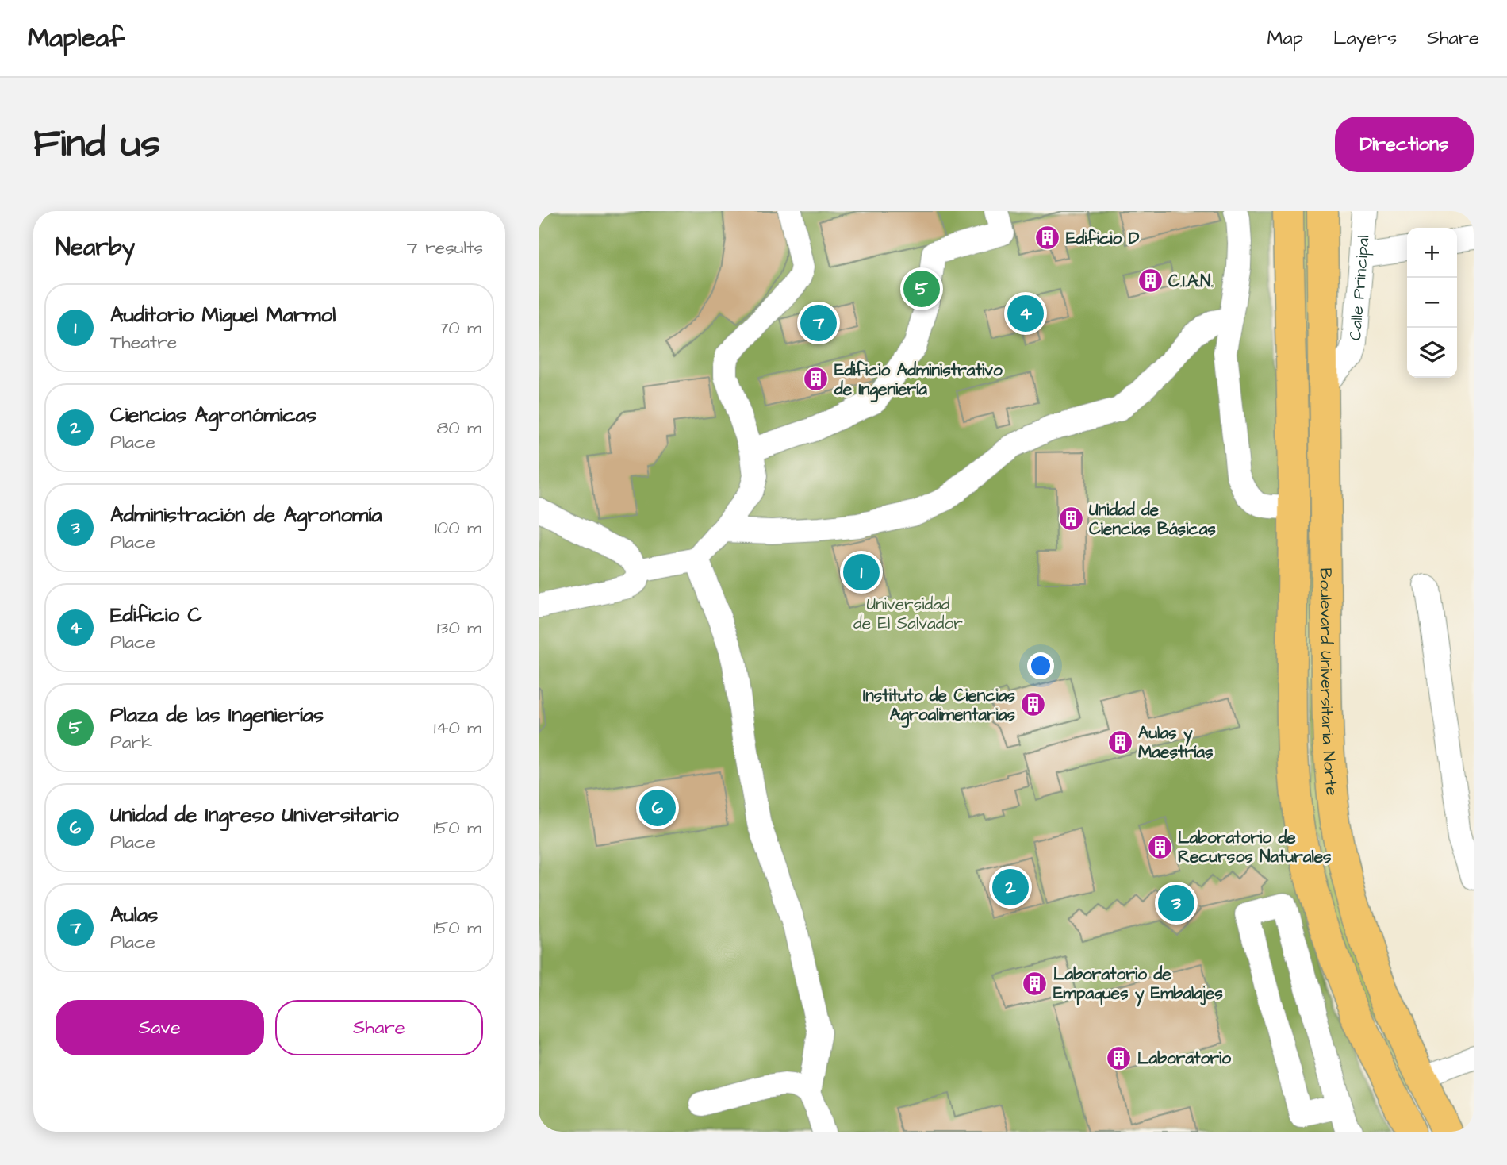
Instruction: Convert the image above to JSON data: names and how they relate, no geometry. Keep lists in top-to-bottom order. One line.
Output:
{"streets":{"main road":["Boulevard Universitaria Norte"],"street":["Calle Principal"]},"crossings":[["Calle Principal","Boulevard Universitaria Norte"]],"parks":["Universidad de El Salvador"],"places":{"building":["Edificio D","C.I.A.N.","Edificio Administrativo de Ingeniería","Unidad de Ciencias Básicas","Instituto de Ciencias Agroalimentarias","Aulas y Maestrías","Laboratorio de Recursos Naturales","Laboratorio de Empaques y Embalajes","Laboratorio"]},"page":{"header":"Mapleaf","nav":["Map","Layers","Share"],"buttons":["Directions",["Save","Share"]],"title":"Find us","heading":["Nearby","7 results"],"map_buttons":["+","−"],"pins":["5","4","7","1","6","2","3"],"list":[{"mark":"1","name":"Auditorio Miguel Marmol","note":"Theatre","value":"70 m"},{"mark":"2","name":"Ciencias Agronómicas","note":"Place","value":"80 m"},{"mark":"3","name":"Administración de Agronomía","note":"Place","value":"100 m"},{"mark":"4","name":"Edificio C","note":"Place","value":"130 m"},{"mark":"5","name":"Plaza de las Ingenierías","note":"Park","value":"140 m"},{"mark":"6","name":"Unidad de Ingreso Universitario","note":"Place","value":"150 m"},{"mark":"7","name":"Aulas","note":"Place","value":"150 m"}]}}
